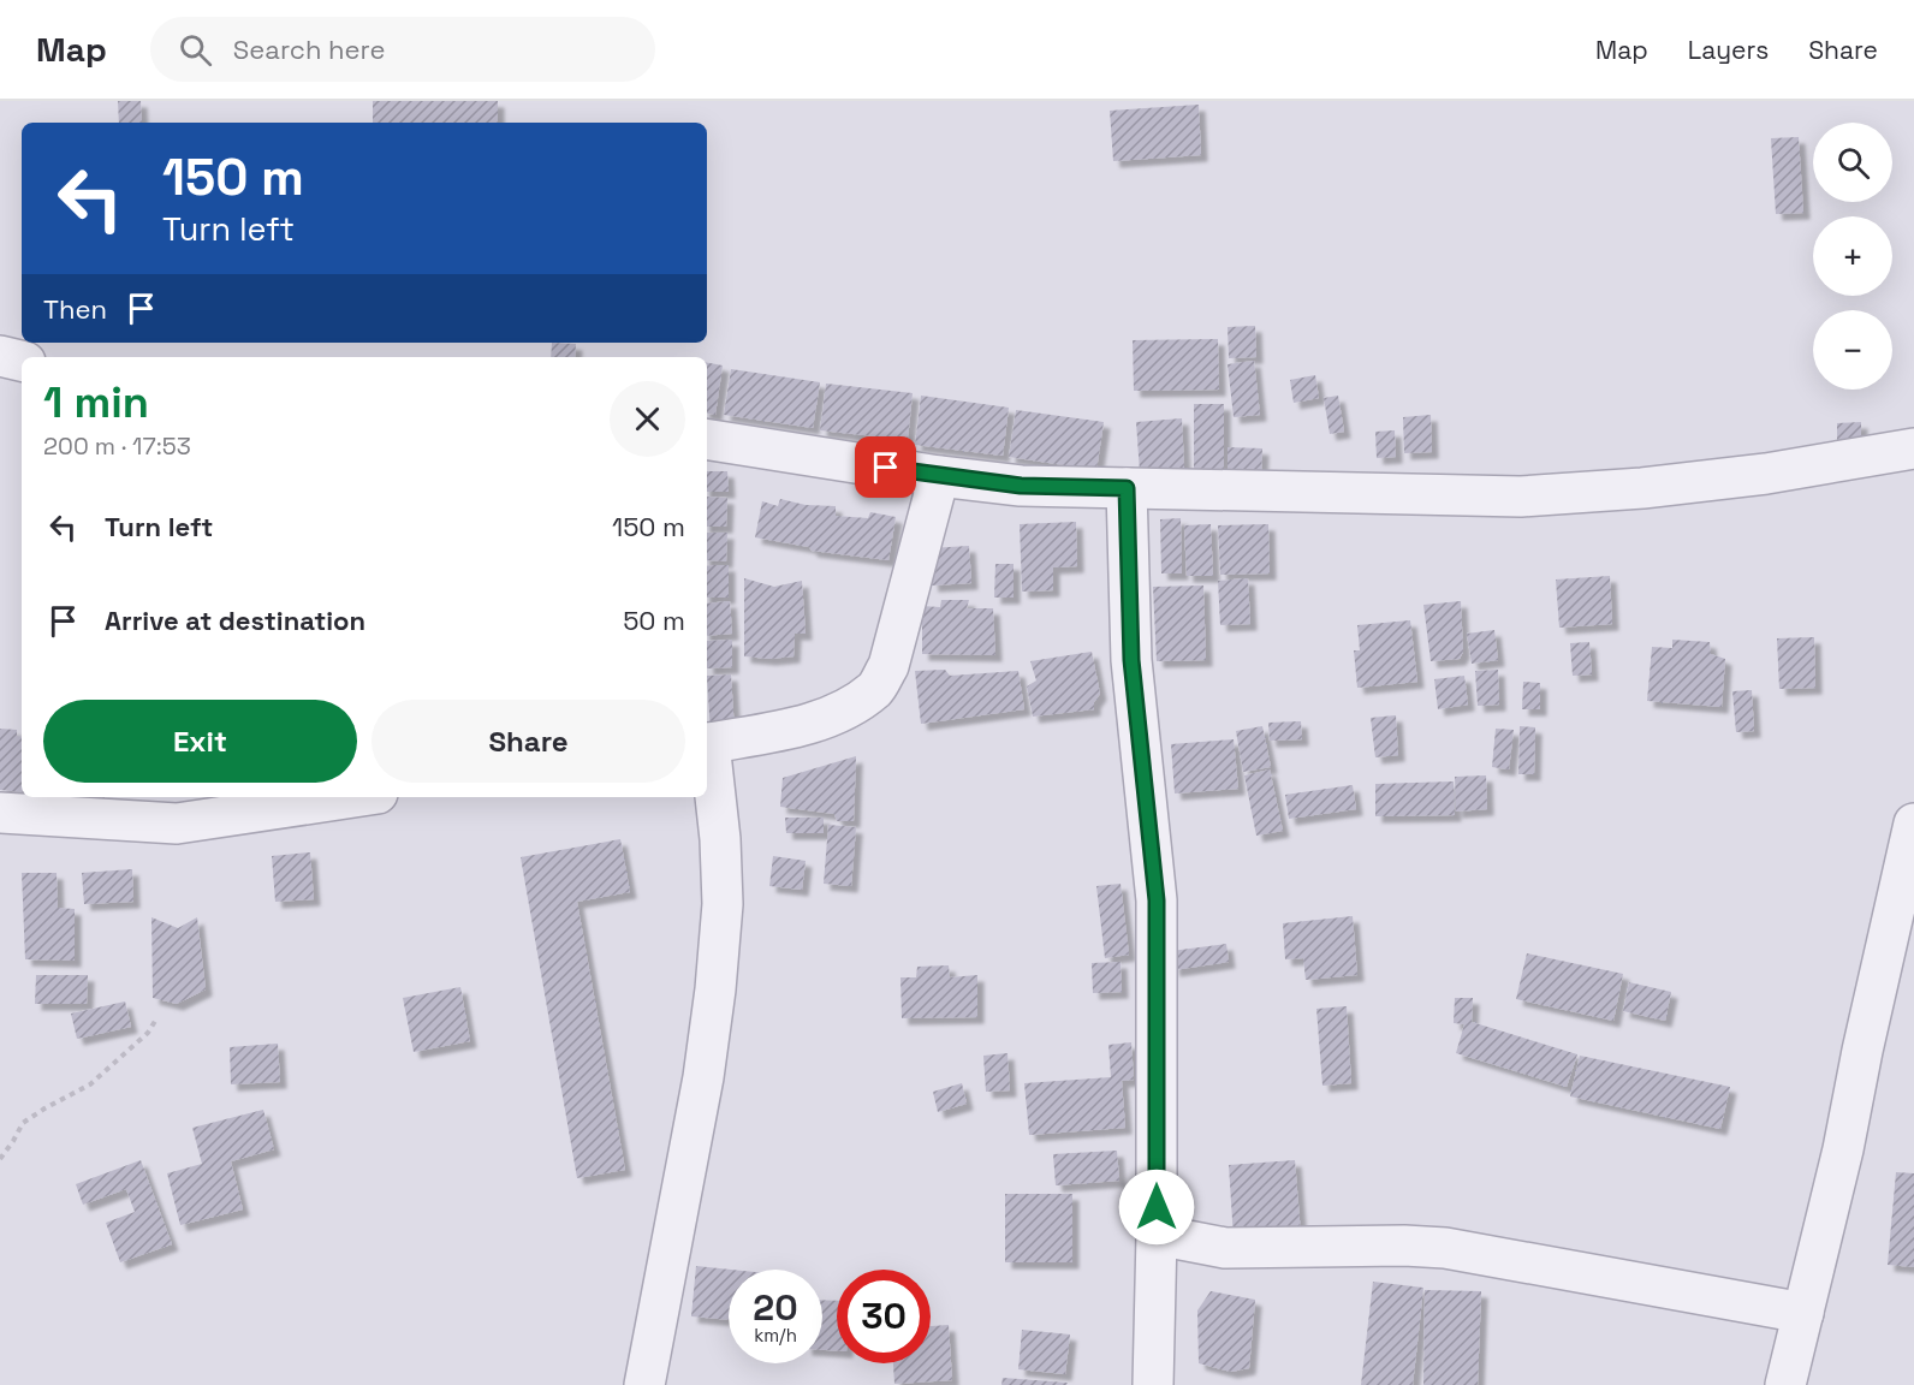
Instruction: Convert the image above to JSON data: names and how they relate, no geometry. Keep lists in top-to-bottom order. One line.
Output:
{"page":{"header":"Map","search":"Search here","nav":["Map","Layers","Share"],"map_buttons":["+","−"],"turn":["150 m","Turn left"],"then":"Then","heading":["1 min","200 m · 17:53"],"list":[{"name":"Turn left","value":"150 m"},{"name":"Arrive at destination","value":"50 m"}],"buttons":["Exit","Share"],"speed":"20 km/h","limit":"30"}}
